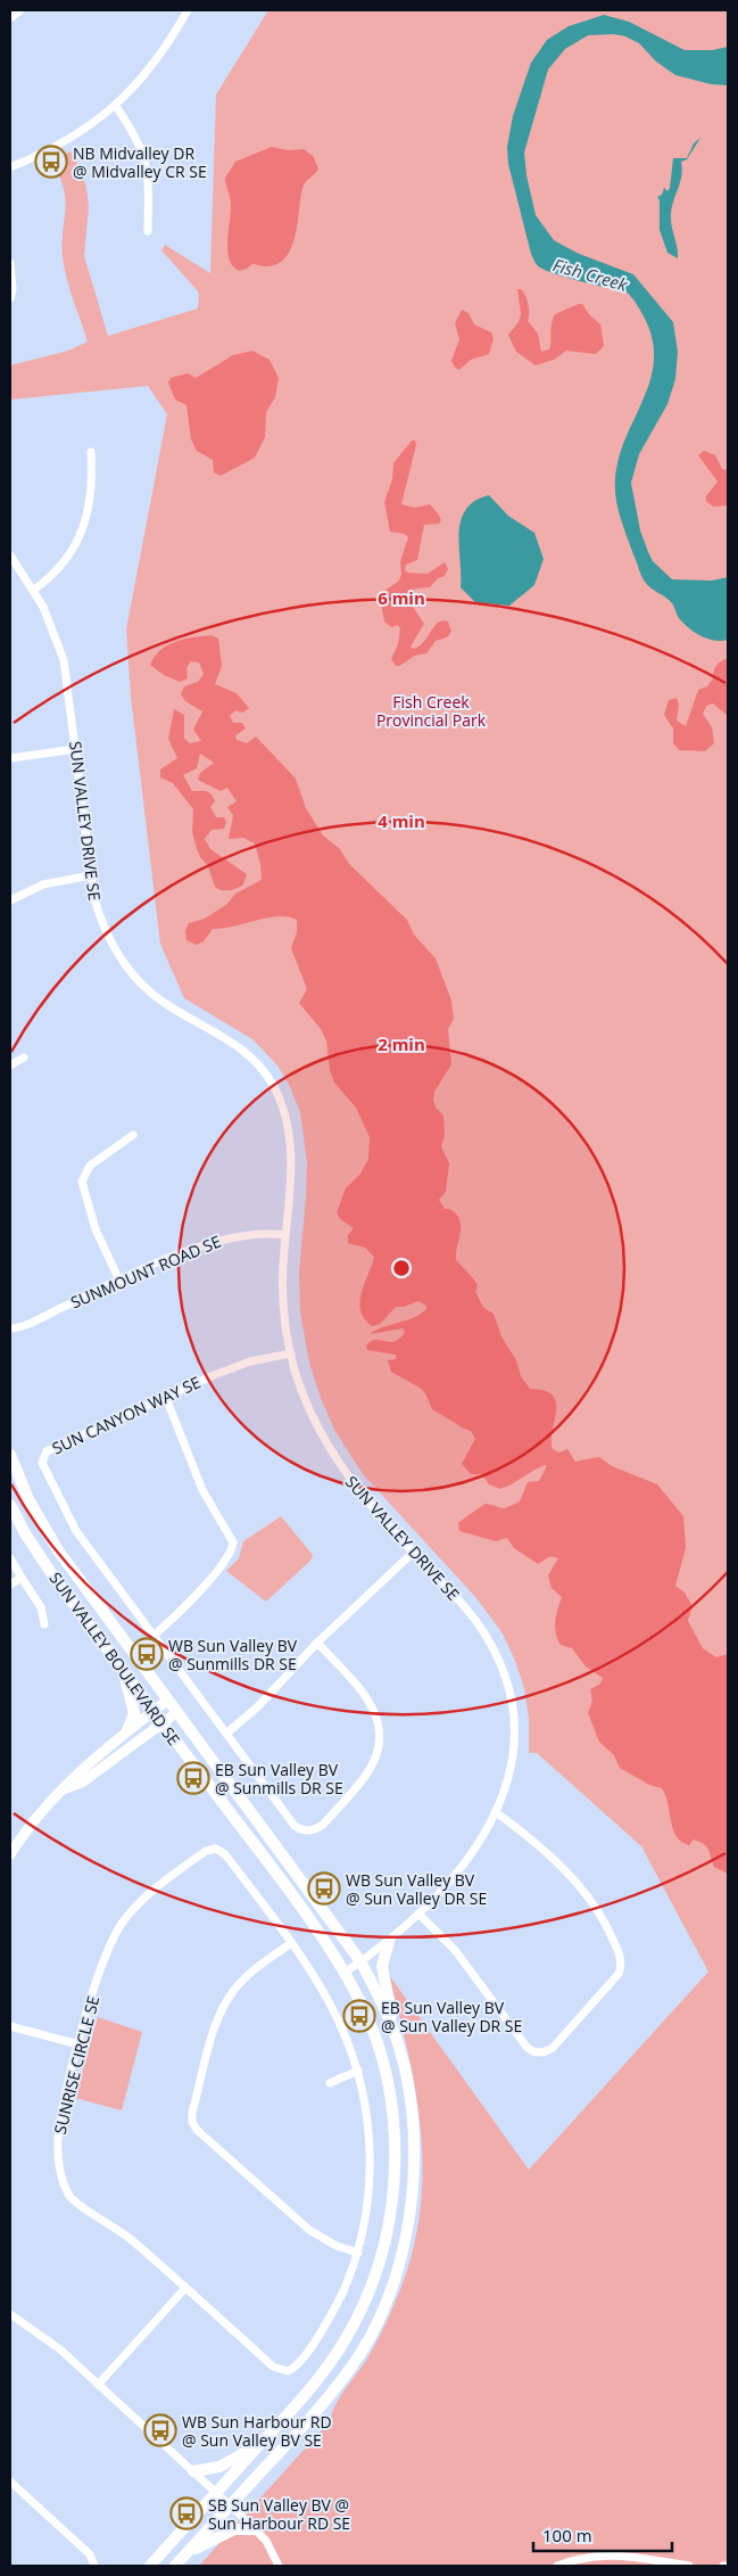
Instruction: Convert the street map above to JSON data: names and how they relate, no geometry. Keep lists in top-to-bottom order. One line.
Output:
{"streets":{"main road":["SUN VALLEY BOULEVARD SE"],"street":["SUN VALLEY DRIVE SE","SUNMOUNT ROAD SE","SUN CANYON WAY SE","SUNRISE CIRCLE SE"]},"crossings":[["SUN VALLEY DRIVE SE","SUNMOUNT ROAD SE"],["SUN VALLEY DRIVE SE","SUN CANYON WAY SE"],["SUN VALLEY DRIVE SE","SUN VALLEY BOULEVARD SE"]],"water":["Fish Creek"],"parks":["Fish Creek Provincial Park"],"places":{"bus stop":["NB Midvalley DR @ Midvalley CR SE","WB Sun Valley BV @ Sunmills DR SE","EB Sun Valley BV @ Sunmills DR SE","WB Sun Valley BV @ Sun Valley DR SE","EB Sun Valley BV @ Sun Valley DR SE","WB Sun Harbour RD @ Sun Valley BV SE","SB Sun Valley BV @ Sun Harbour RD SE"]},"scale_bar":"100 m","rings":["6 min","4 min","2 min"]}
